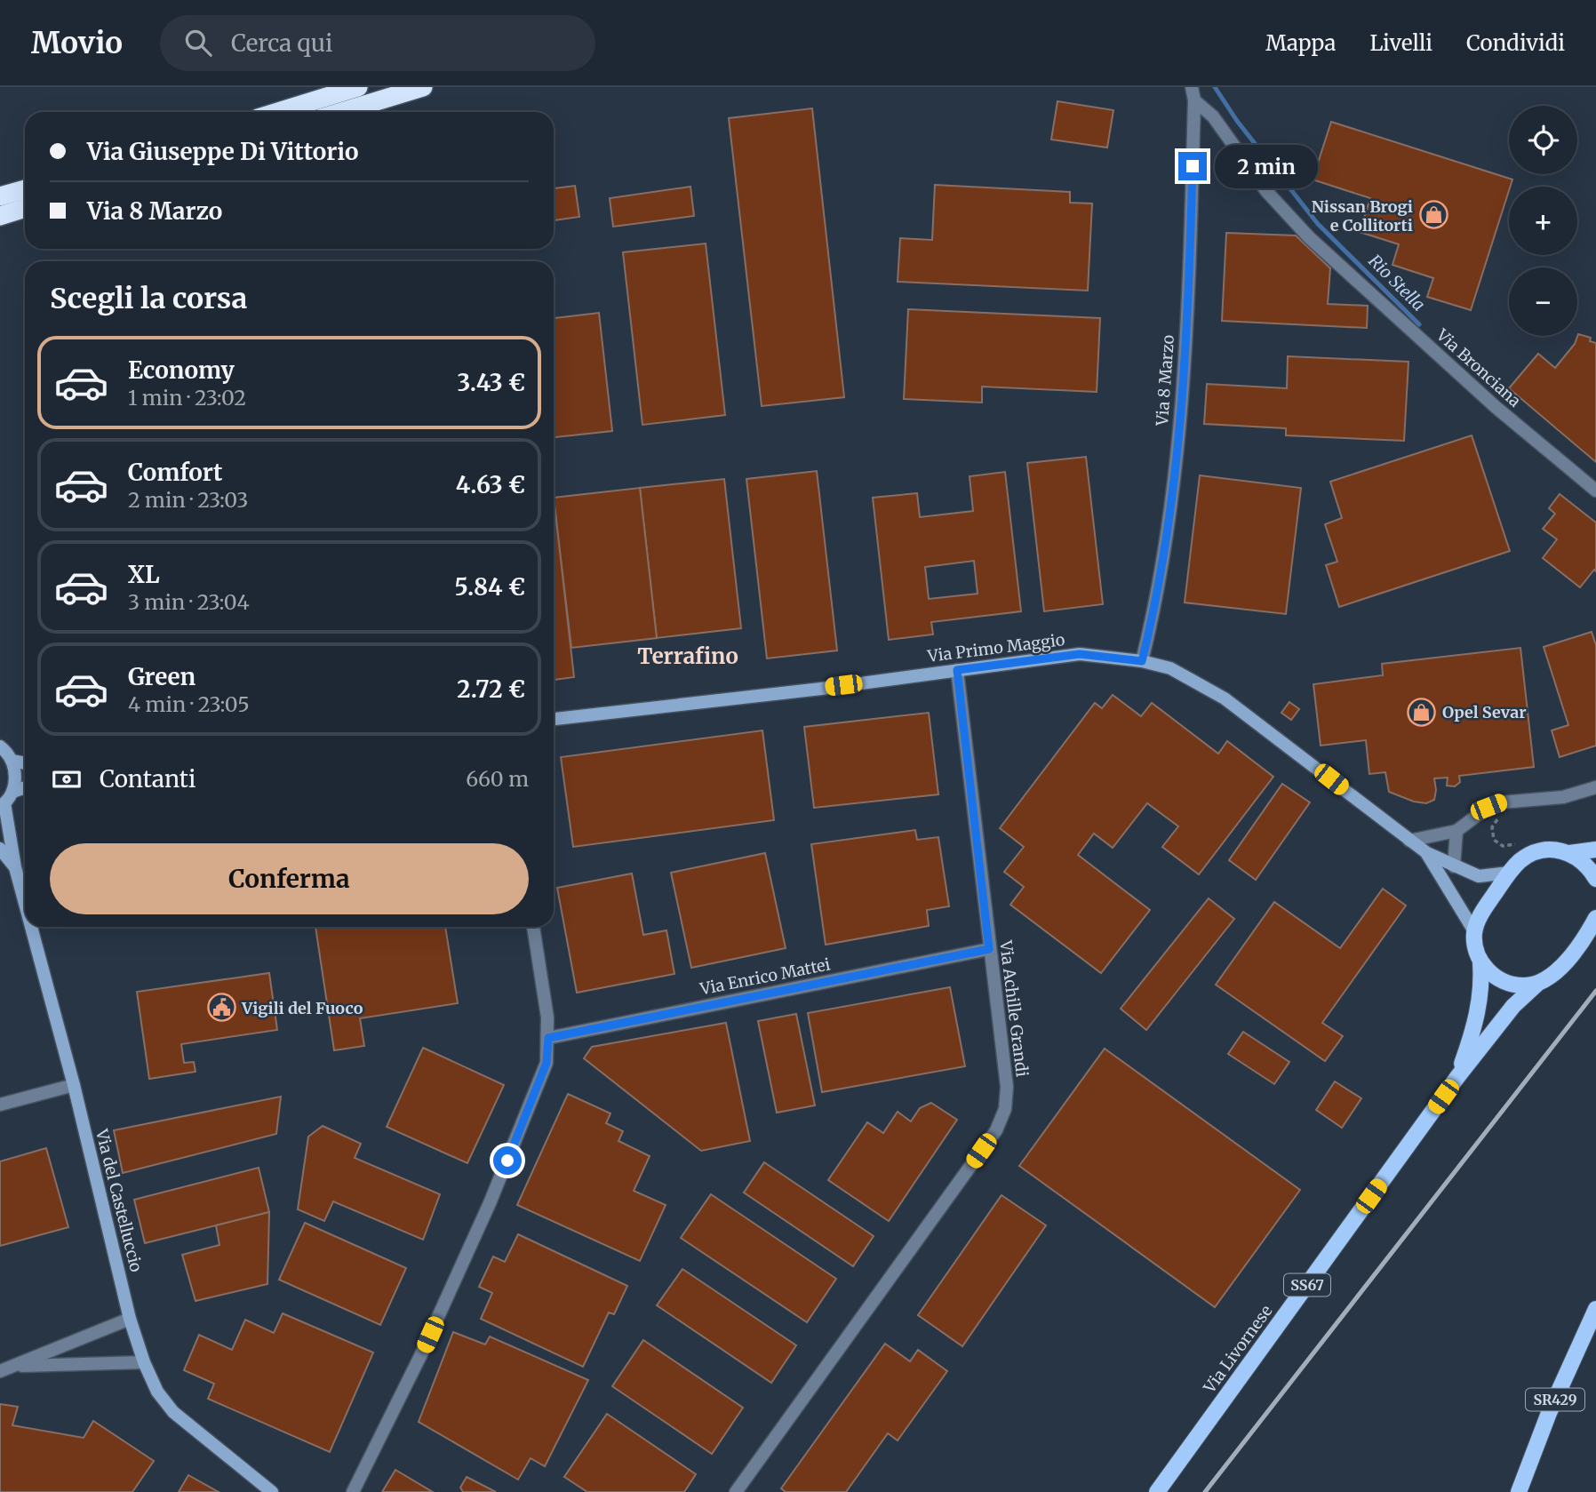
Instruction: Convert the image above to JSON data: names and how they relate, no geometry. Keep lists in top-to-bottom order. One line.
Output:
{"streets":{"main road":["Via Primo Maggio","Via del Castelluccio","SS67","Via Livornese","SR429"],"street":["Via Bronciana","Via 8 Marzo","Via Enrico Mattei","Via Achille Grandi"]},"crossings":[["Via Bronciana","Via 8 Marzo"],["Via 8 Marzo","Via Primo Maggio"],["Via Primo Maggio","Via Achille Grandi"],["Via Primo Maggio","Via Livornese"],["Via Enrico Mattei","Via Achille Grandi"]],"districts":["Terrafino"],"water":["Rio Stella"],"places":{"shop":["Nissan Brogi e Collitorti","Opel Sevar"],"public building":["Vigili del Fuoco"]},"page":{"header":"Movio","search":"Cerca qui","nav":["Mappa","Livelli","Condividi"],"map_buttons":["+","−"],"banner":["Via Giuseppe Di Vittorio","Via 8 Marzo"],"bubble":"2 min","heading":"Scegli la corsa","list":[{"name":"Economy","note":"1 min · 23:02","value":"3.43 €"},{"name":"Comfort","note":"2 min · 23:03","value":"4.63 €"},{"name":"XL","note":"3 min · 23:04","value":"5.84 €"},{"name":"Green","note":"4 min · 23:05","value":"2.72 €"}],"pay":["Contanti","660 m"],"buttons":"Conferma"}}
